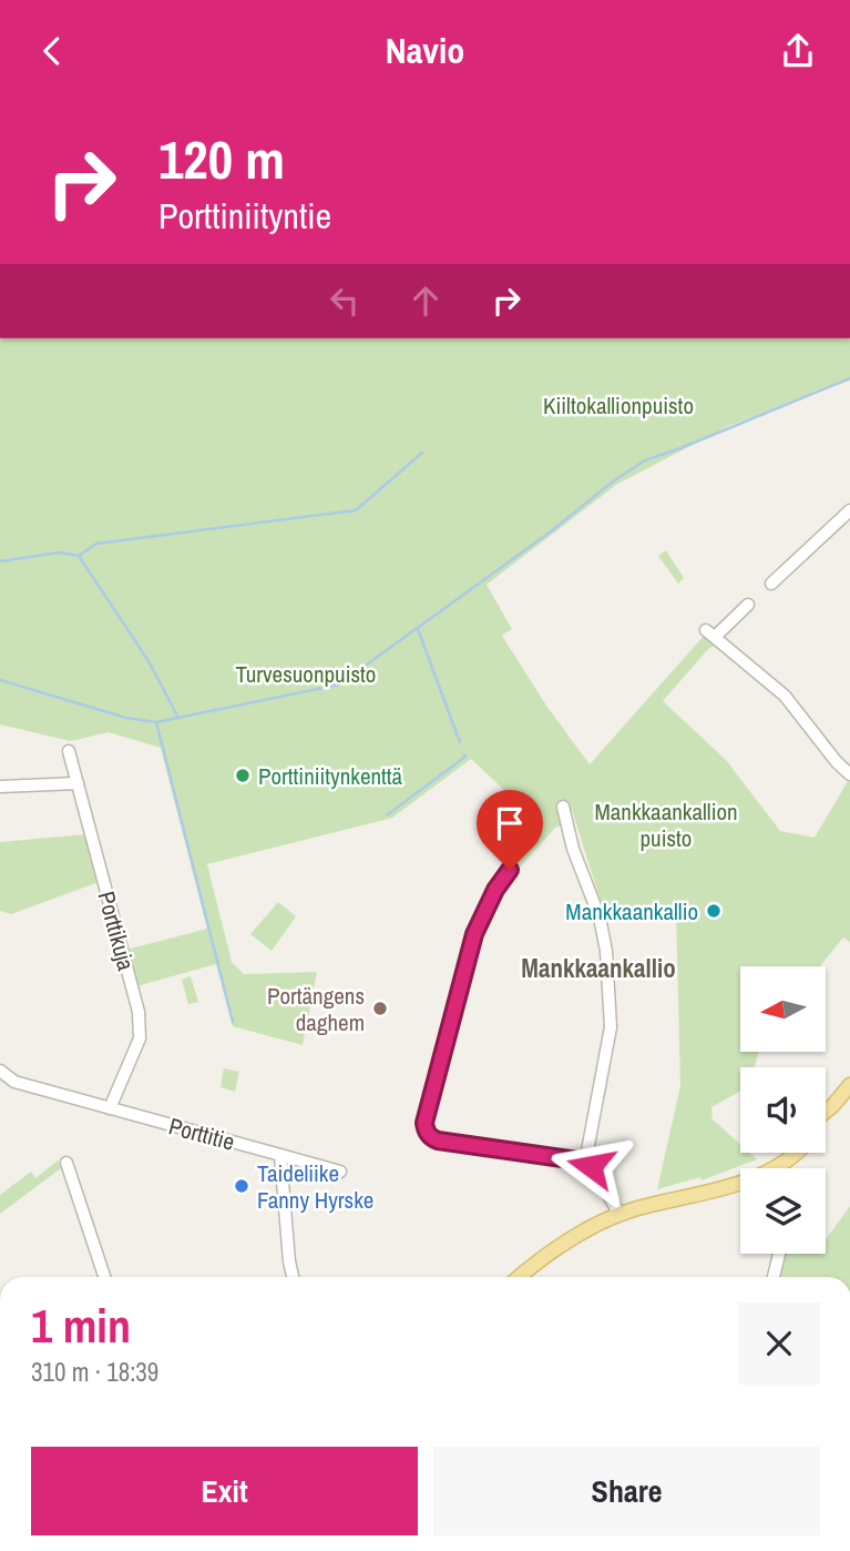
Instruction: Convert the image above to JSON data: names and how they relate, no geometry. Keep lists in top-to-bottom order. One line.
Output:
{"streets":{"street":["Porttikuja","Porttitie"]},"crossings":[["Porttikuja","Porttitie"]],"districts":["Mankkaankallio"],"parks":["Kiiltokallionpuisto","Turvesuonpuisto","Mankkaankallion puisto"],"places":["Porttiniitynkenttä","Mankkaankallio","Portängens daghem","Taideliike Fanny Hyrske"],"north":"left","page":{"header":"Navio","turn":["120 m","Porttiniityntie"],"heading":["1 min","310 m · 18:39"],"buttons":["Exit","Share"]}}
